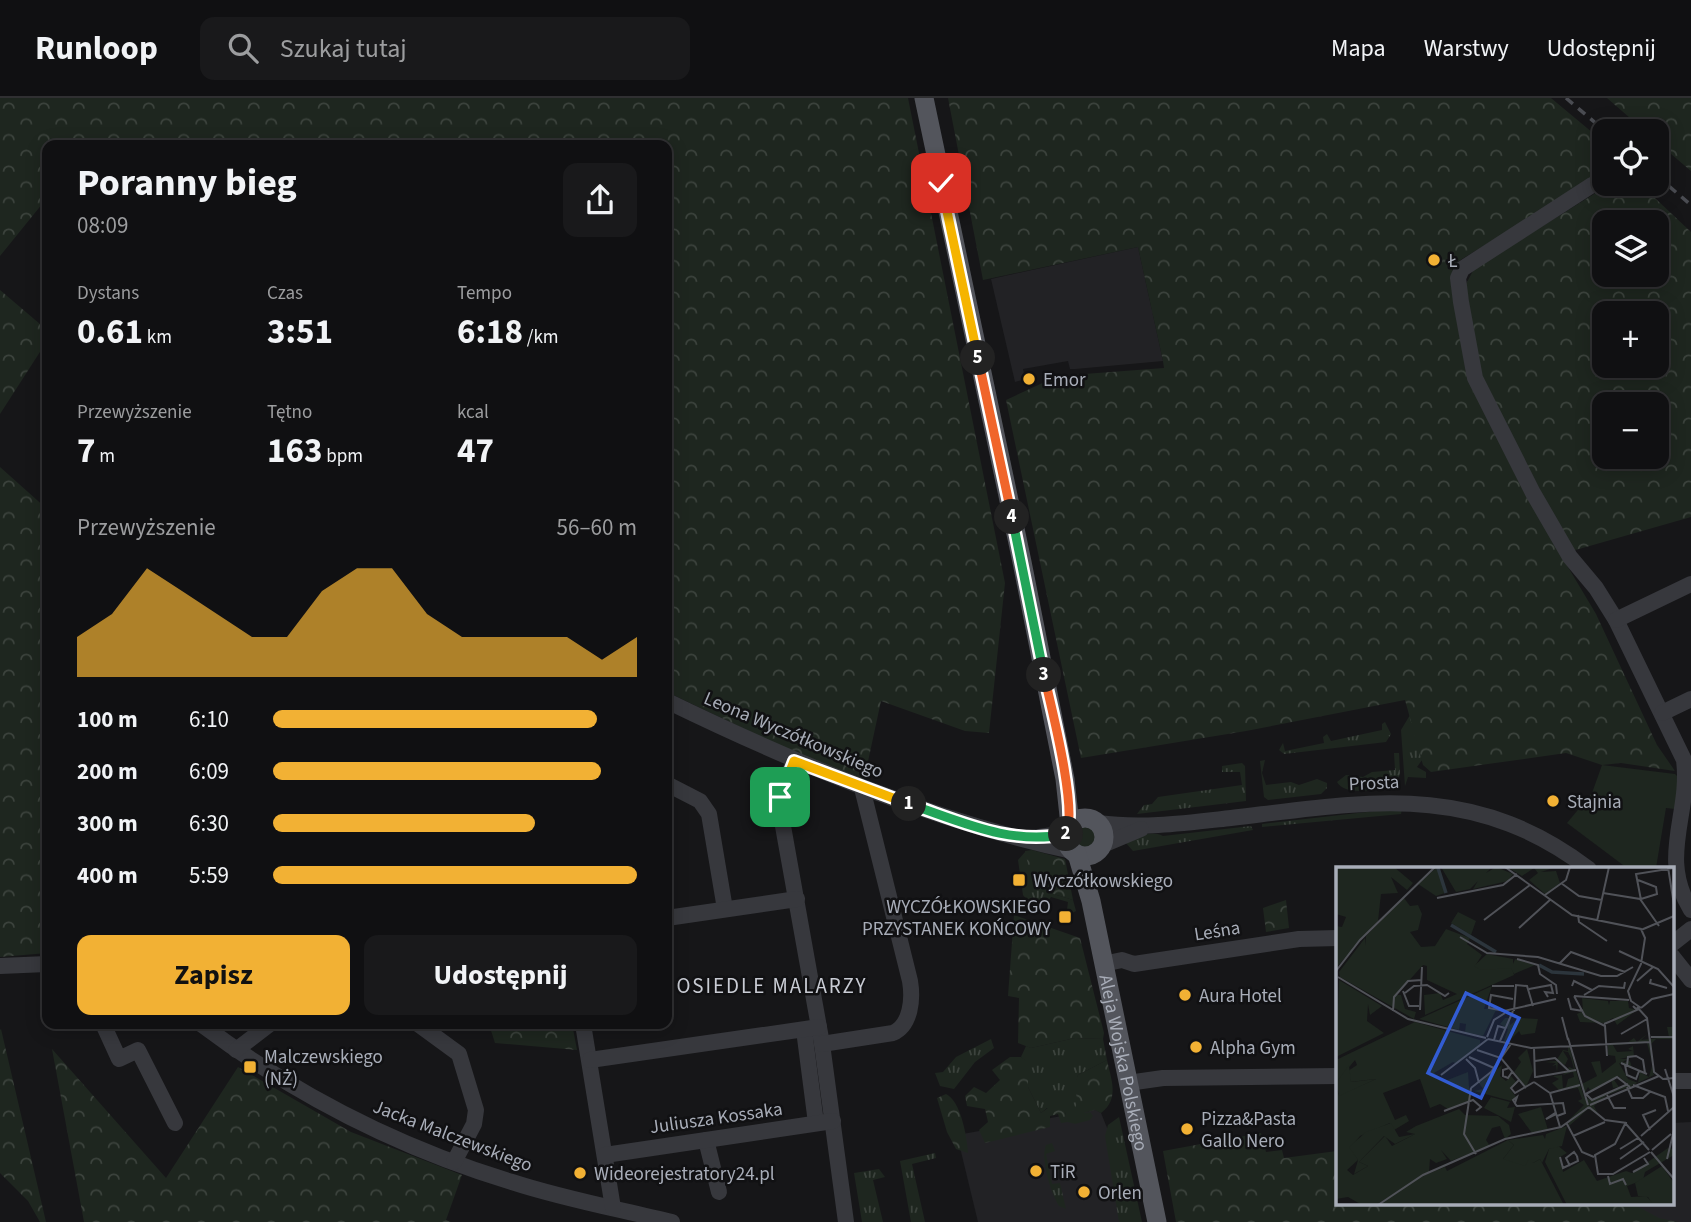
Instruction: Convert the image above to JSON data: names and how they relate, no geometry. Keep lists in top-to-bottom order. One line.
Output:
{"streets":{"main road":["Aleja Wojska Polskiego"],"street":["Leona Wyczółkowskiego","Prosta","Leśna","Juliusza Kossaka","Jacka Malczewskiego"]},"crossings":[["Leona Wyczółkowskiego","Prosta"],["Leona Wyczółkowskiego","Aleja Wojska Polskiego"],["Prosta","Aleja Wojska Polskiego"],["Leśna","Aleja Wojska Polskiego"]],"districts":["OSIEDLE MALARZY"],"places":{"other":["Ł","Emor","Stajnia","Aura Hotel","Alpha Gym","Pizza&Pasta Gallo Nero","TiR","Wideorejestratory24.pl","Orlen"],"transit":["Wyczółkowskiego","WYCZÓŁKOWSKIEGO PRZYSTANEK KOŃCOWY","Malczewskiego (NŻ)"]},"page":{"header":"Runloop","search":"Szukaj tutaj","nav":["Mapa","Warstwy","Udostępnij"],"map_buttons":["+","−"],"heading":["Poranny bieg","08:09"],"stats":[["Dystans","0.61 km"],["Czas","3:51"],["Tempo","6:18 /km"],["Przewyższenie","7 m"],["Tętno","163 bpm"],["kcal","47"]],"pins":["5","4","3","1","2"],"chart":["Przewyższenie","56–60 m"],"list":[{"name":"100 m","note":"6:10"},{"name":"200 m","note":"6:09"},{"name":"300 m","note":"6:30"},{"name":"400 m","note":"5:59"}],"buttons":["Zapisz","Udostępnij"]}}
